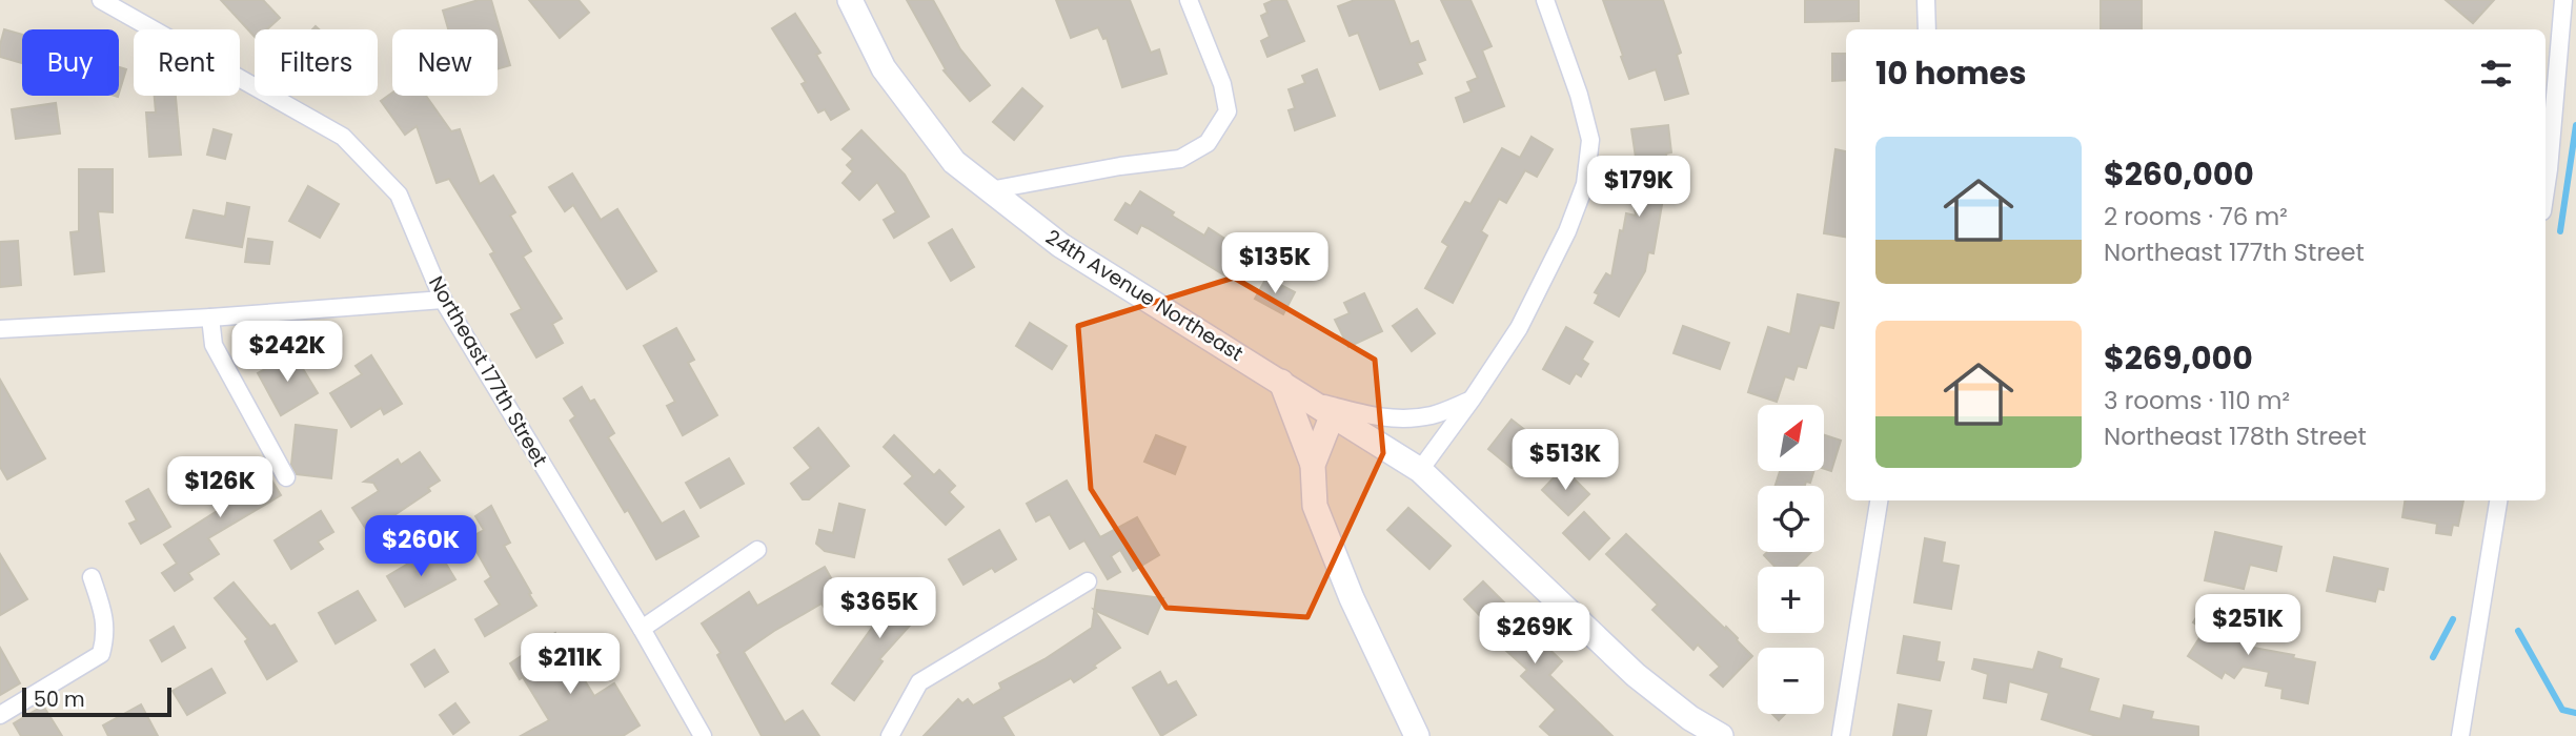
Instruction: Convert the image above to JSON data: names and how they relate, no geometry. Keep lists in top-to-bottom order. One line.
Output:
{"streets":{"main road":["24th Avenue Northeast"],"street":["Northeast 177th Street"]},"scale_bar":"50 m","north":"top right","page":{"chip":["Buy","Rent","Filters","New"],"heading":"10 homes","list":[{"name":"$260,000","note":"2 rooms · 76 m² · Northeast 177th Street"},{"name":"$269,000","note":"3 rooms · 110 m² · Northeast 178th Street"}],"price":["$179K","$135K","$242K","$513K","$126K","$260K","$365K","$251K","$269K","$211K"],"map_buttons":["+","−"],"scale":"50 m"}}
